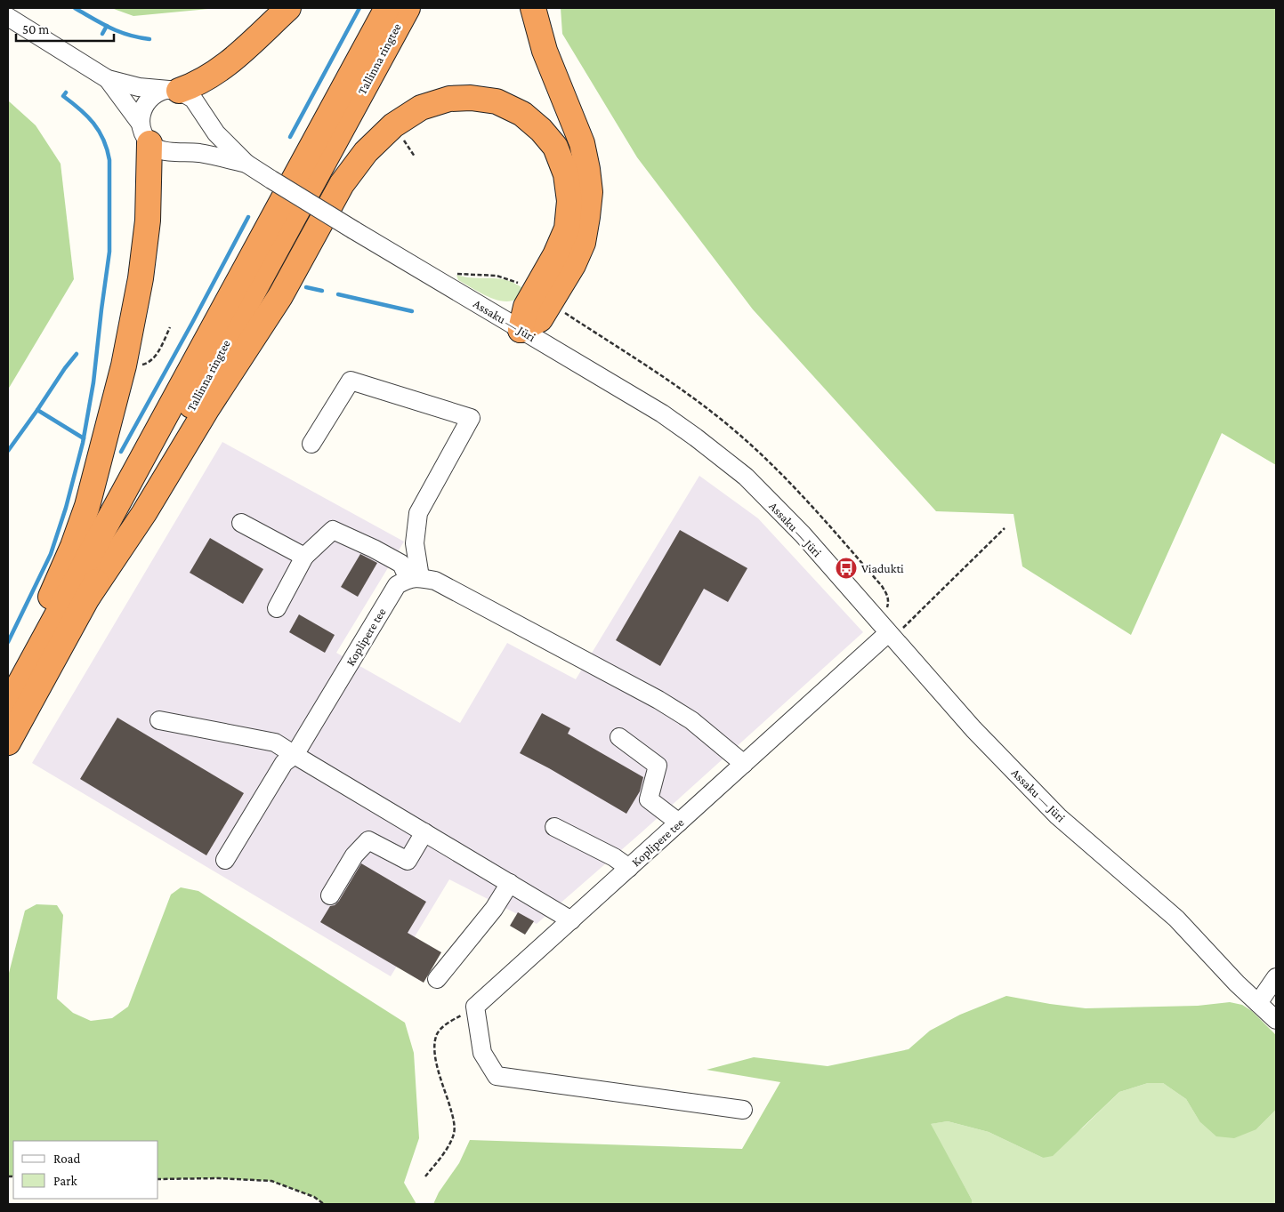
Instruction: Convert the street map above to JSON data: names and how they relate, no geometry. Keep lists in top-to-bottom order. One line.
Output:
{"streets":{"highway":["Tallinna ringtee"],"street":["Assaku — Jüri","Koplipere tee"]},"crossings":[["Assaku — Jüri","Koplipere tee"]],"places":{"bus stop":["Viadukti"]},"legend":["Road","Park"],"scale_bar":"50 m"}
